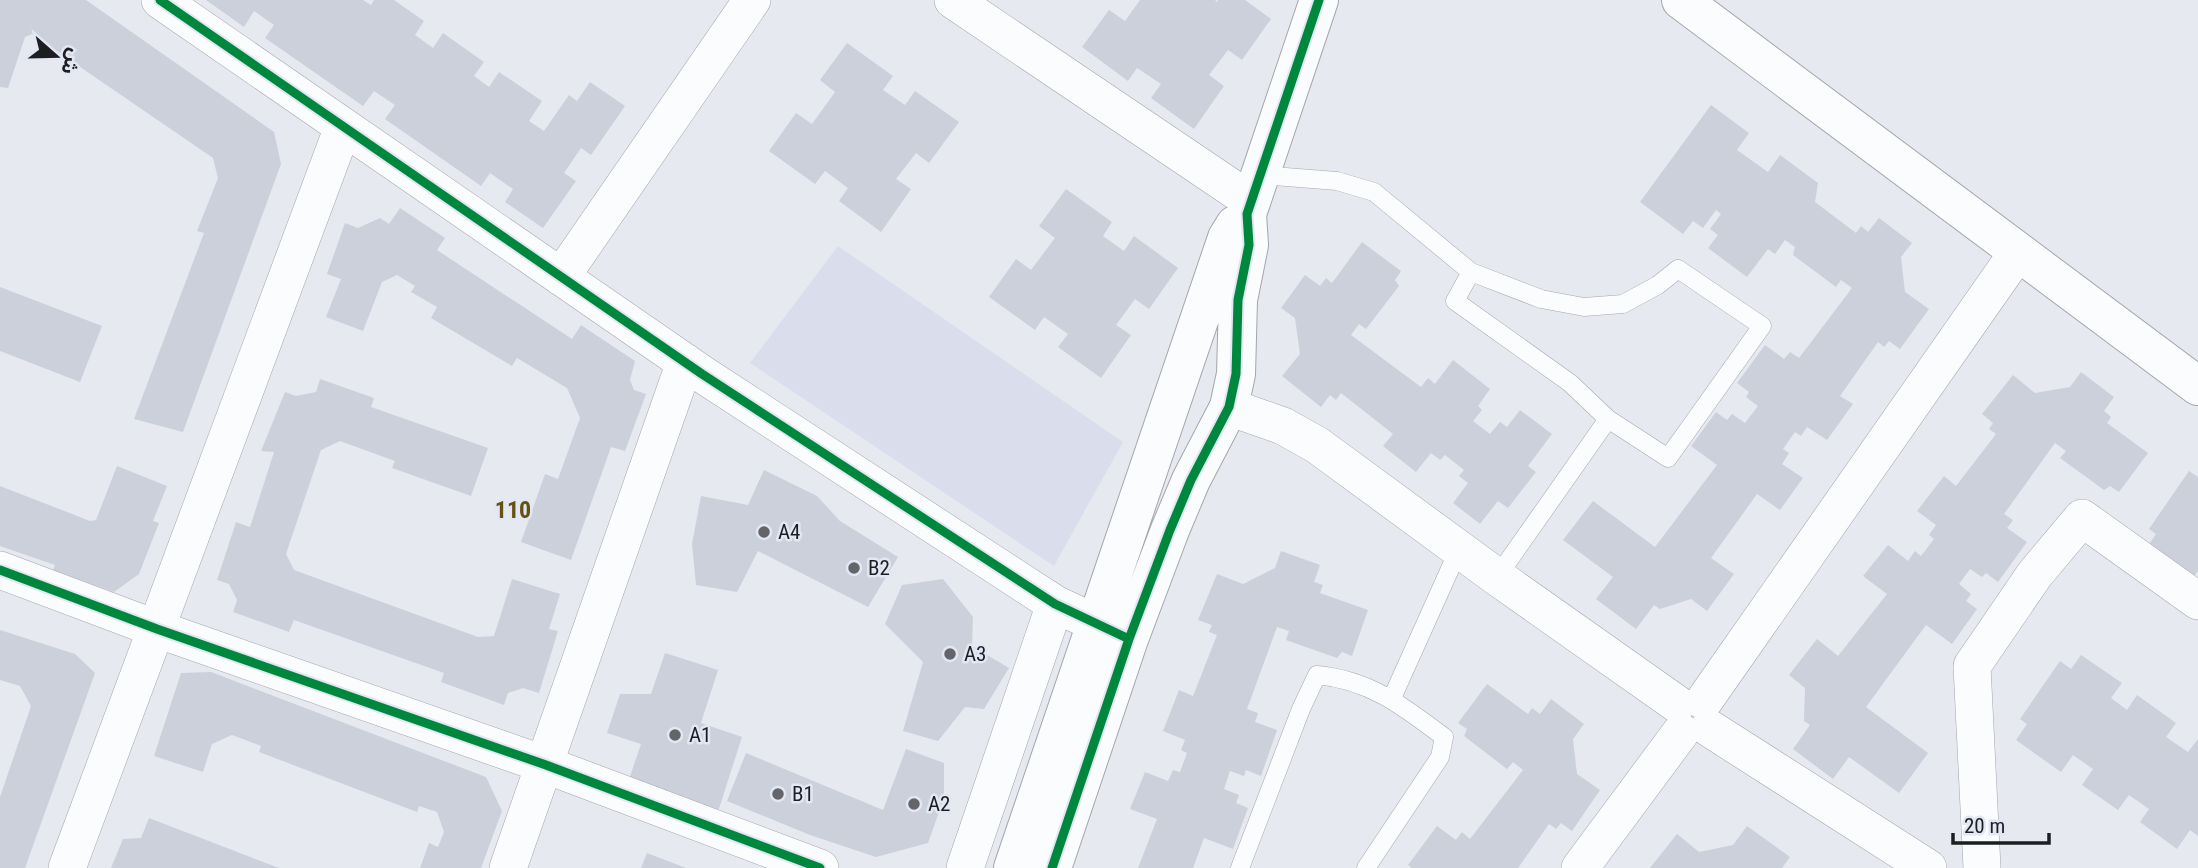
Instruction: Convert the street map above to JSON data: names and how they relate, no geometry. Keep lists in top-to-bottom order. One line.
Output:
{"districts":["110"],"places":["A4","B2","A3","A1","B1","A2"],"scale_bar":"20 m","north":"right"}
